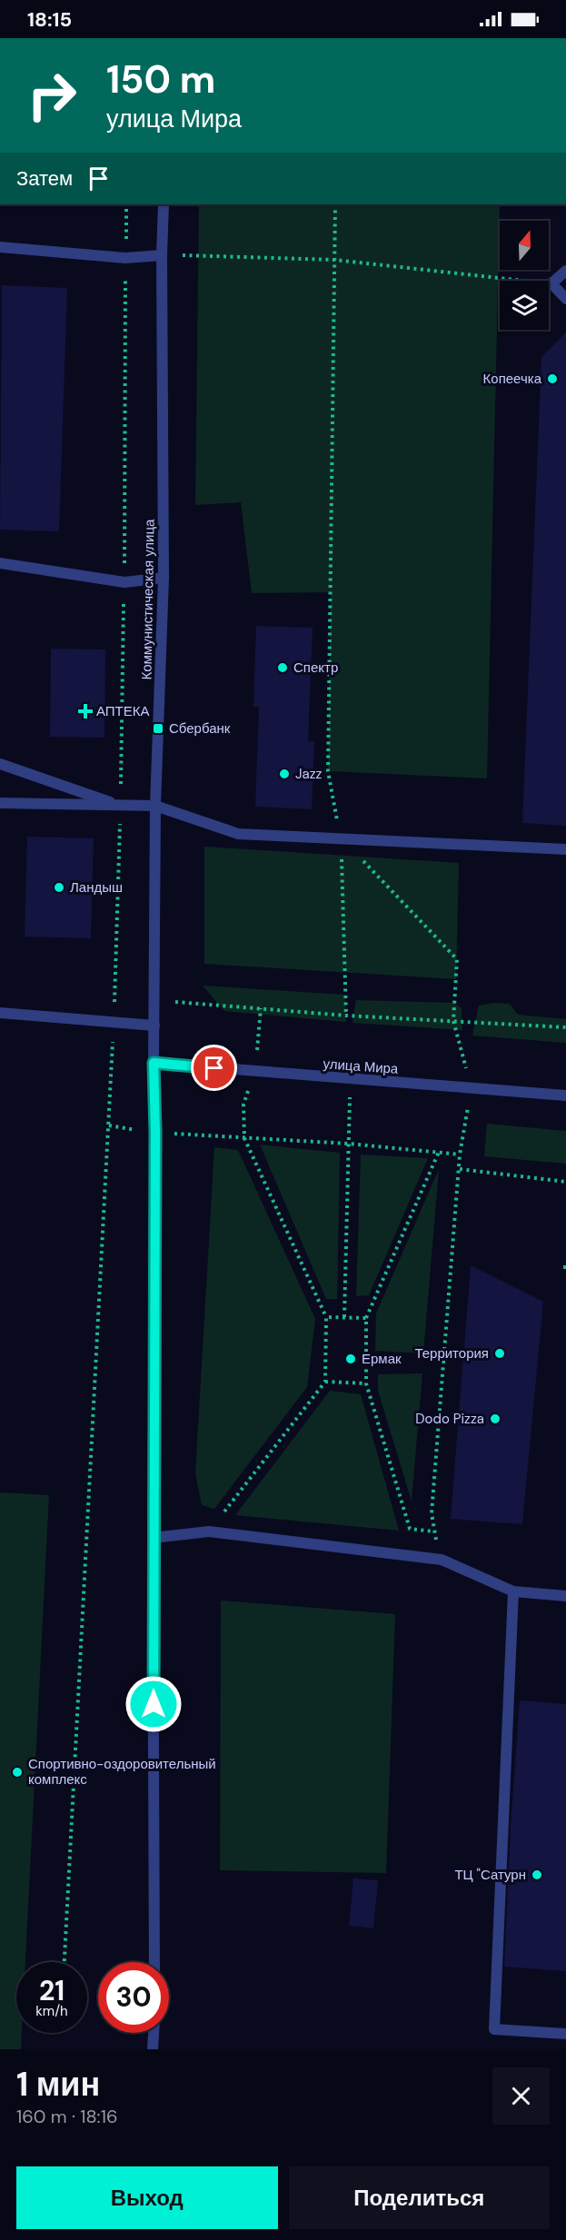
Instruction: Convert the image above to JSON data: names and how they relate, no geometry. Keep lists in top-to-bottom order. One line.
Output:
{"streets":{"street":["Коммунистическая улица","улица Мира"]},"crossings":[["Коммунистическая улица","улица Мира"]],"places":{"other":["Копеечка","Спектр","Jazz","Ландыш","Территория","Ермак","Dodo Pizza","Спортивно-оздоровительный комплекс","ТЦ \"Сатурн"],"health":["АПТЕКА"],"transit":["Сбербанк"]},"north":"top","page":{"status":"18:15","turn":["150 m","улица Мира"],"then":"Затем","speed":"21 km/h","limit":"30","heading":["1 мин","160 m · 18:16"],"buttons":["Выход","Поделиться"]}}
